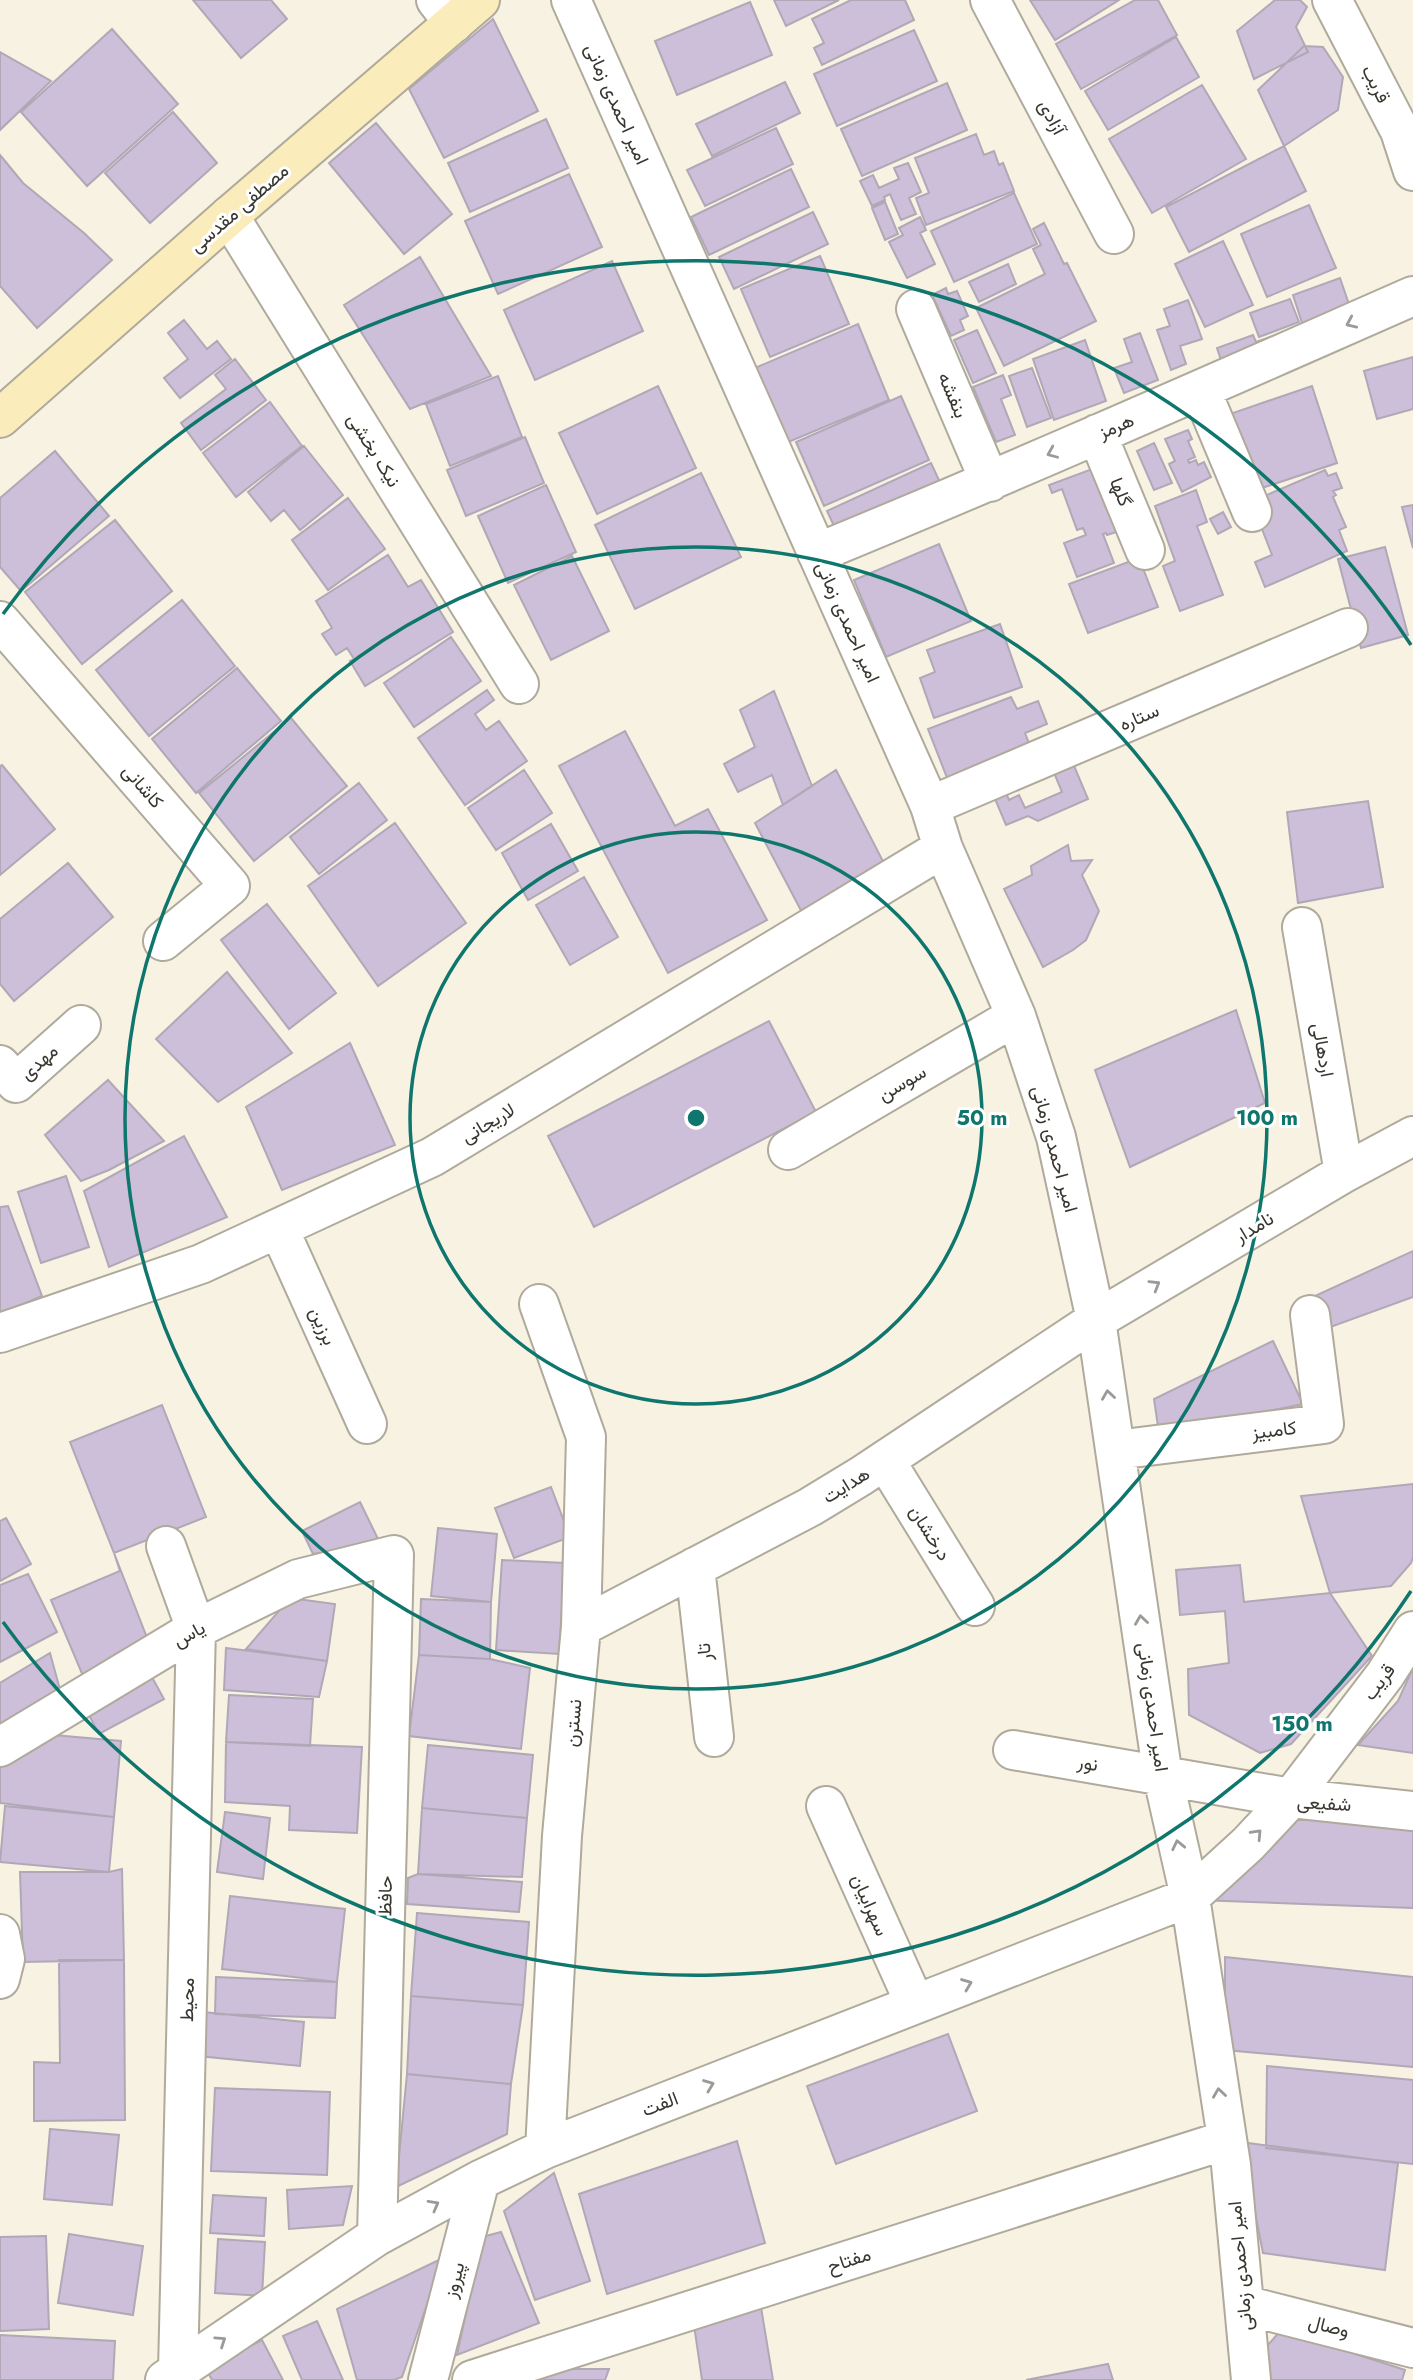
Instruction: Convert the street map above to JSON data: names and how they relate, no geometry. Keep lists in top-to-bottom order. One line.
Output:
{"streets":{"main road":["مصطفی مقدسی"],"street":["قریب","امیر احمدی زمانی","آزادی","بنفشه","هرمز","نیک بخشی","گلها","ستاره","کاشانی","اردهالی","مهدی","سوسن","لاریجانی","نامدار","برزین","کامبیز","هدایت","درخشان","یاس","تار","نسترن","نور","شفیعی","حافظ","سهرابیان","محیط","الفت","مفتاح","پیروز","وصال"]},"crossings":[["قریب","نور"],["قریب","شفیعی"],["امیر احمدی زمانی","هرمز"],["امیر احمدی زمانی","ستاره"],["امیر احمدی زمانی","سوسن"],["امیر احمدی زمانی","لاریجانی"],["امیر احمدی زمانی","نامدار"],["امیر احمدی زمانی","کامبیز"],["امیر احمدی زمانی","هدایت"],["امیر احمدی زمانی","نور"],["امیر احمدی زمانی","شفیعی"],["امیر احمدی زمانی","الفت"],["امیر احمدی زمانی","مفتاح"],["امیر احمدی زمانی","وصال"],["مصطفی مقدسی","نیک بخشی"],["بنفشه","هرمز"],["هرمز","گلها"],["اردهالی","نامدار"],["لاریجانی","برزین"],["نامدار","هدایت"],["هدایت","درخشان"],["هدایت","تار"],["هدایت","نسترن"],["یاس","حافظ"],["یاس","محیط"],["نسترن","الفت"],["نور","شفیعی"],["شفیعی","الفت"],["حافظ","الفت"],["سهرابیان","الفت"],["محیط","الفت"],["الفت","پیروز"]],"one_way":["هرمز","نامدار","شفیعی","الفت"],"rings":["50 m","100 m","150 m"]}
